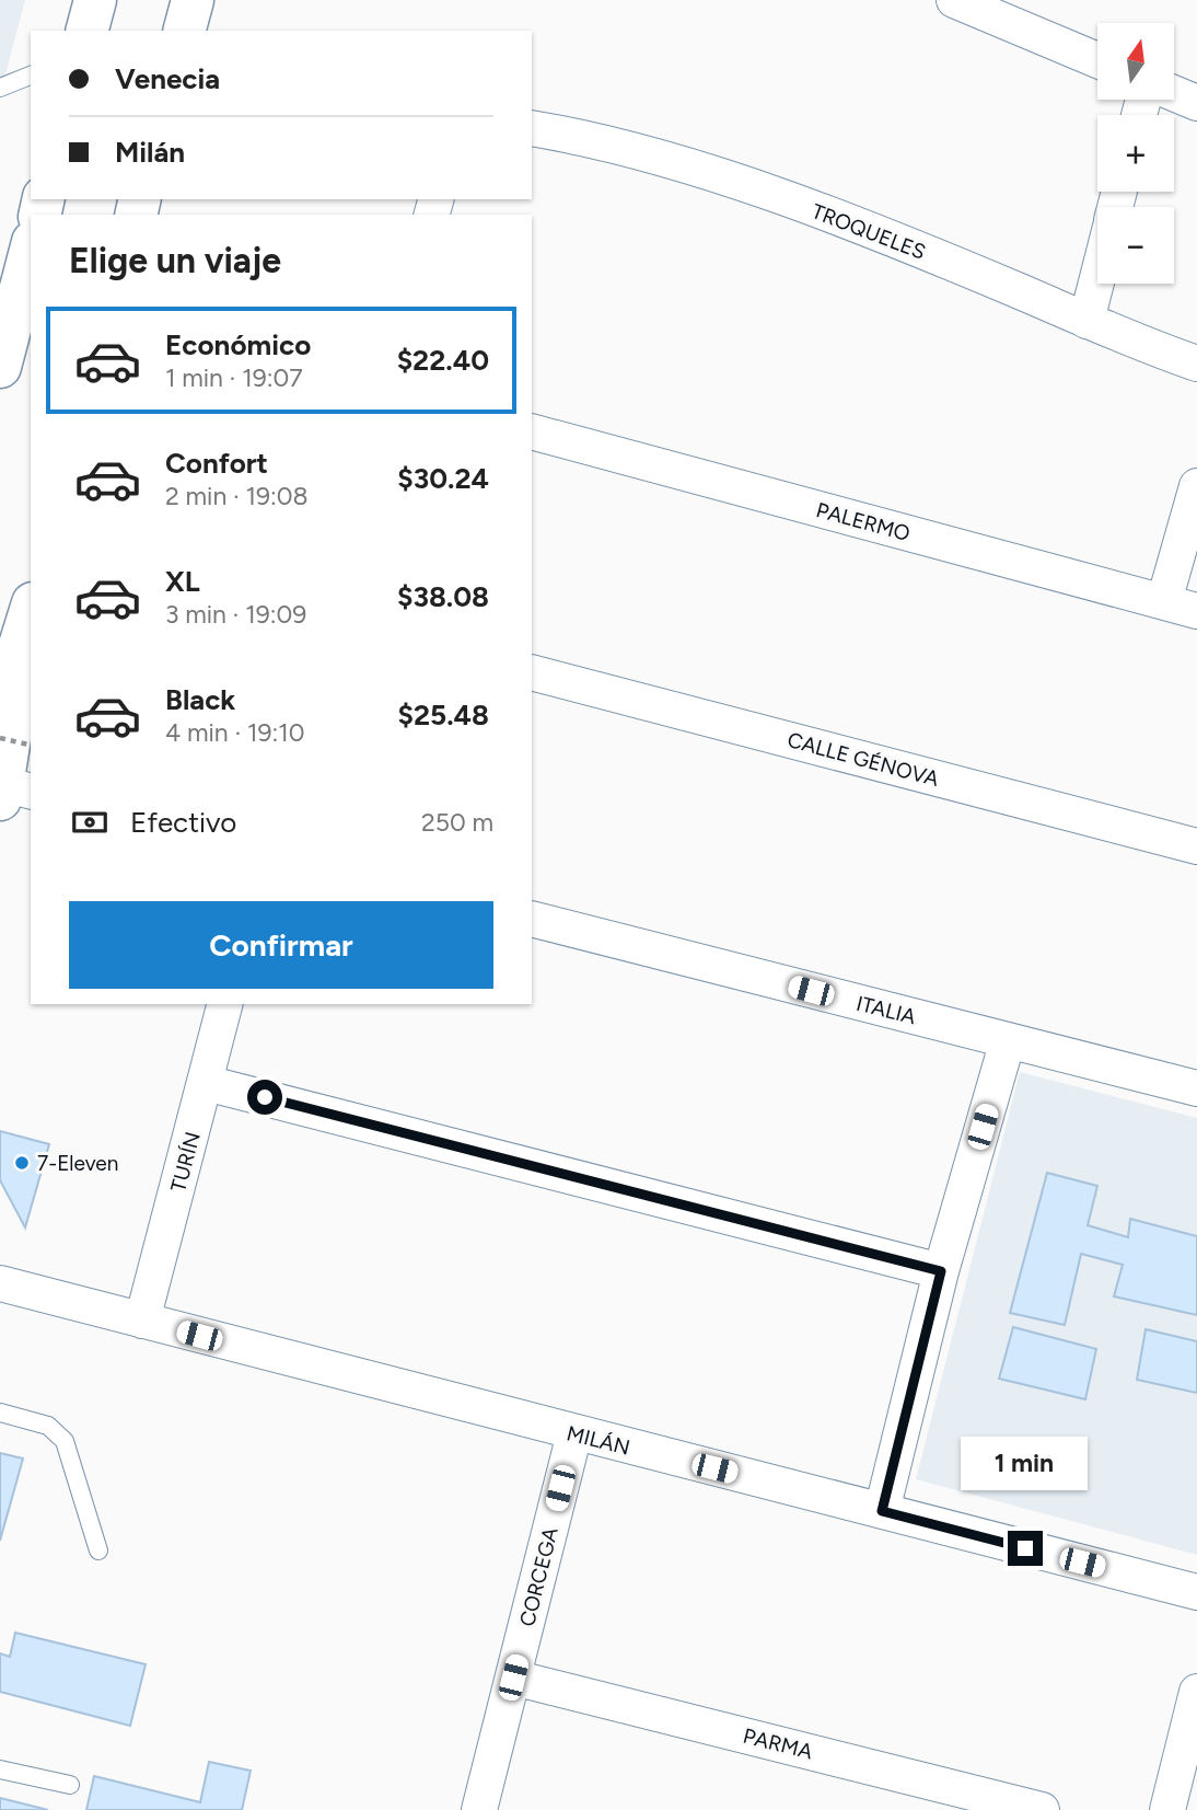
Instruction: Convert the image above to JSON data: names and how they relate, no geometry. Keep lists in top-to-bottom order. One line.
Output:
{"streets":{"street":["TROQUELES","PALERMO","CALLE GÉNOVA","ITALIA","TURÍN","MILÁN","CORCEGA","PARMA"]},"crossings":[["TURÍN","MILÁN"],["MILÁN","CORCEGA"],["CORCEGA","PARMA"]],"places":["7-Eleven"],"north":"top","page":{"map_buttons":["+","−"],"banner":["Venecia","Milán"],"heading":"Elige un viaje","list":[{"name":"Económico","note":"1 min · 19:07","value":"$22.40"},{"name":"Confort","note":"2 min · 19:08","value":"$30.24"},{"name":"XL","note":"3 min · 19:09","value":"$38.08"},{"name":"Black","note":"4 min · 19:10","value":"$25.48"}],"pay":["Efectivo","250 m"],"buttons":"Confirmar","bubble":"1 min"}}
